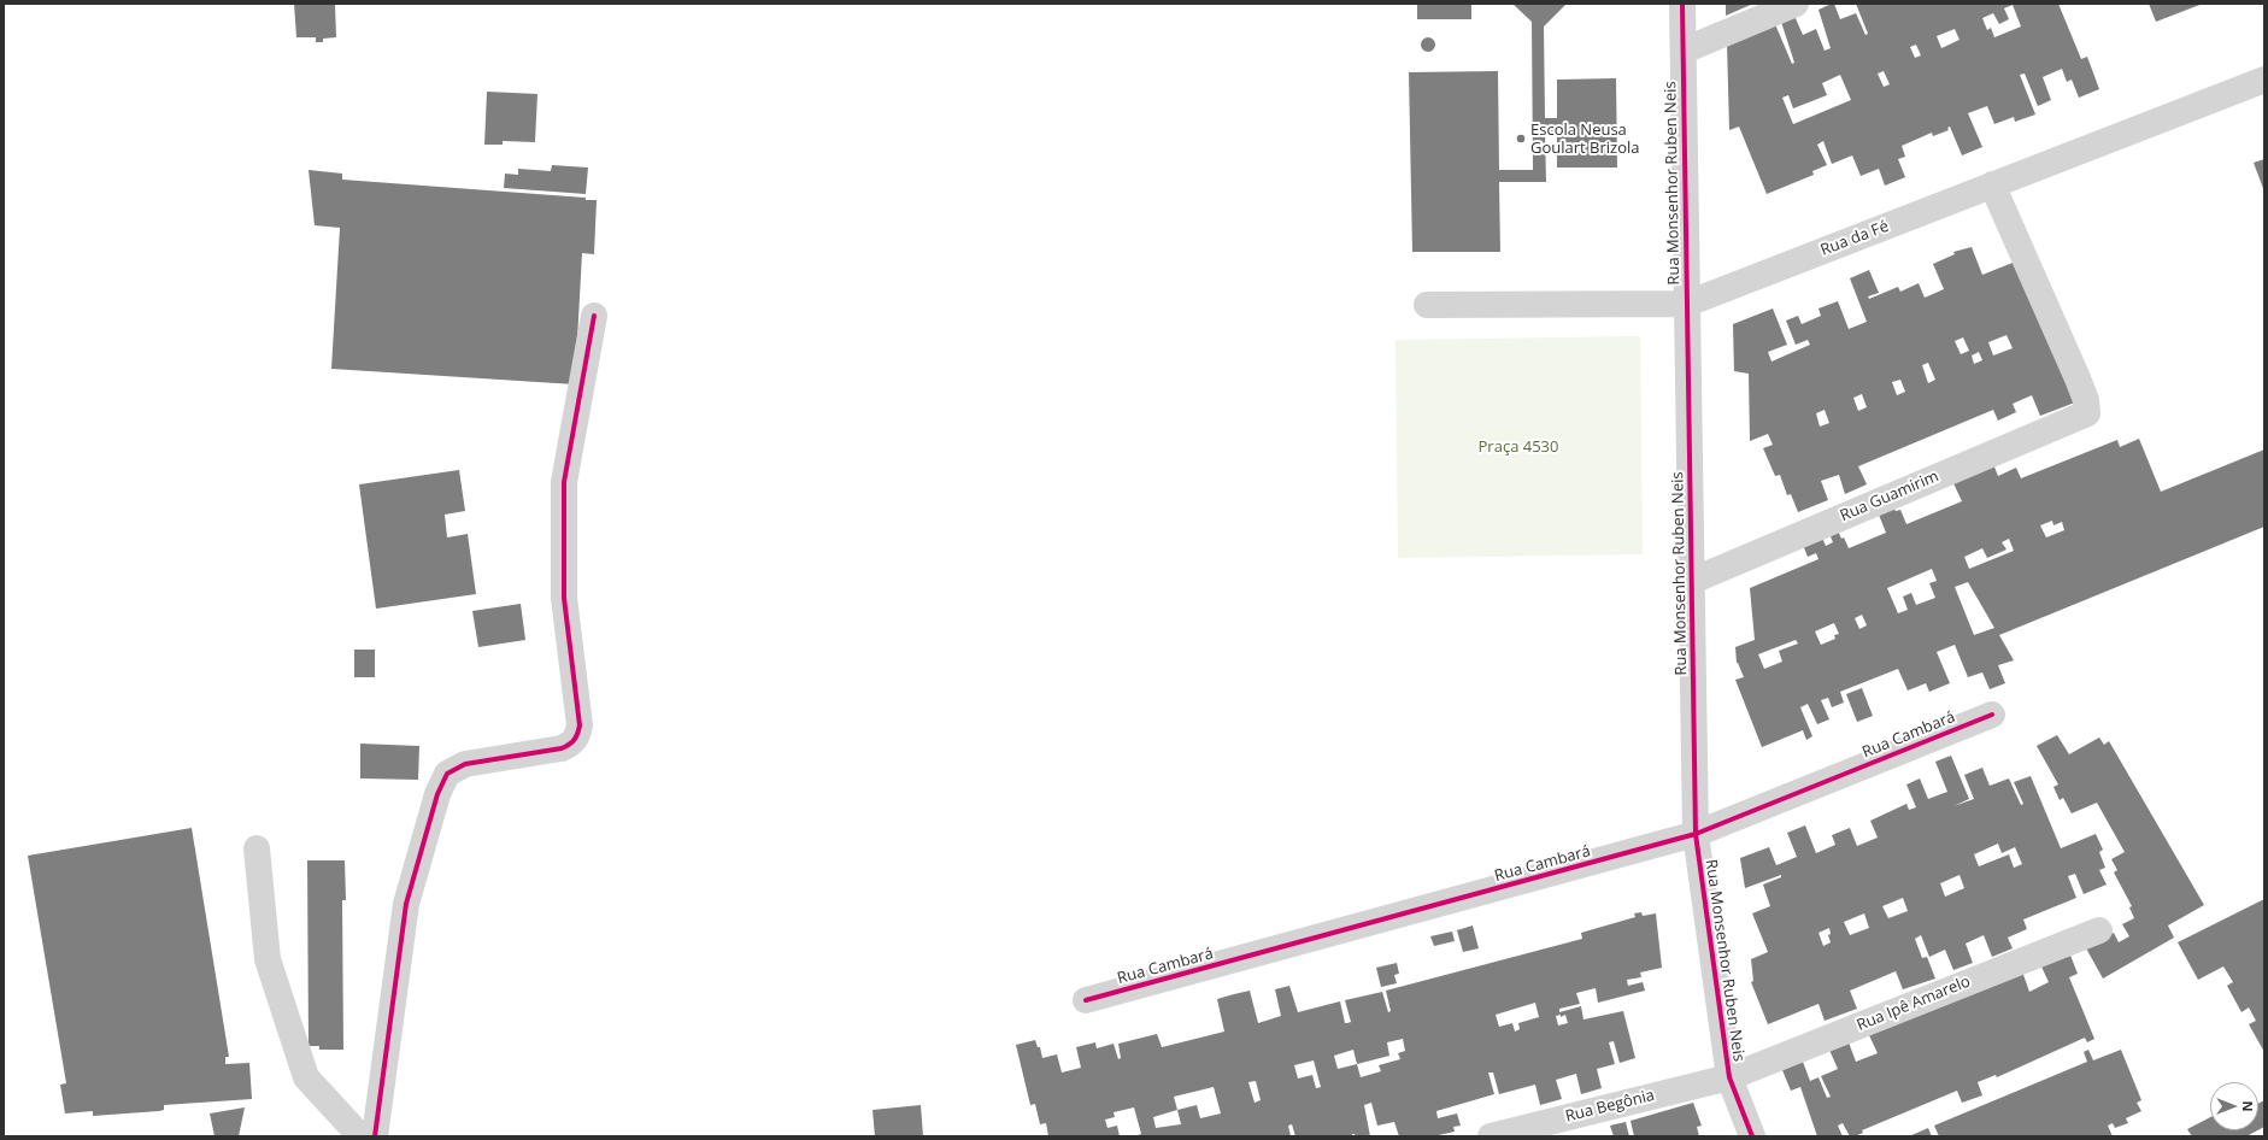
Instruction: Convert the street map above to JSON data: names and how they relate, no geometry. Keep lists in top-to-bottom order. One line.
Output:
{"streets":{"street":["Rua Monsenhor Ruben Neis","Rua da Fé","Rua Guamirim","Rua Cambará","Rua Ipê Amarelo","Rua Begônia"]},"crossings":[["Rua Monsenhor Ruben Neis","Rua da Fé"],["Rua Monsenhor Ruben Neis","Rua Guamirim"],["Rua Monsenhor Ruben Neis","Rua Cambará"],["Rua Monsenhor Ruben Neis","Rua Ipê Amarelo"],["Rua Monsenhor Ruben Neis","Rua Begônia"],["Rua da Fé","Rua Guamirim"],["Rua Ipê Amarelo","Rua Begônia"]],"parks":["Praça 4530"],"places":["Escola Neusa Goulart Brizola"],"north":"right"}
